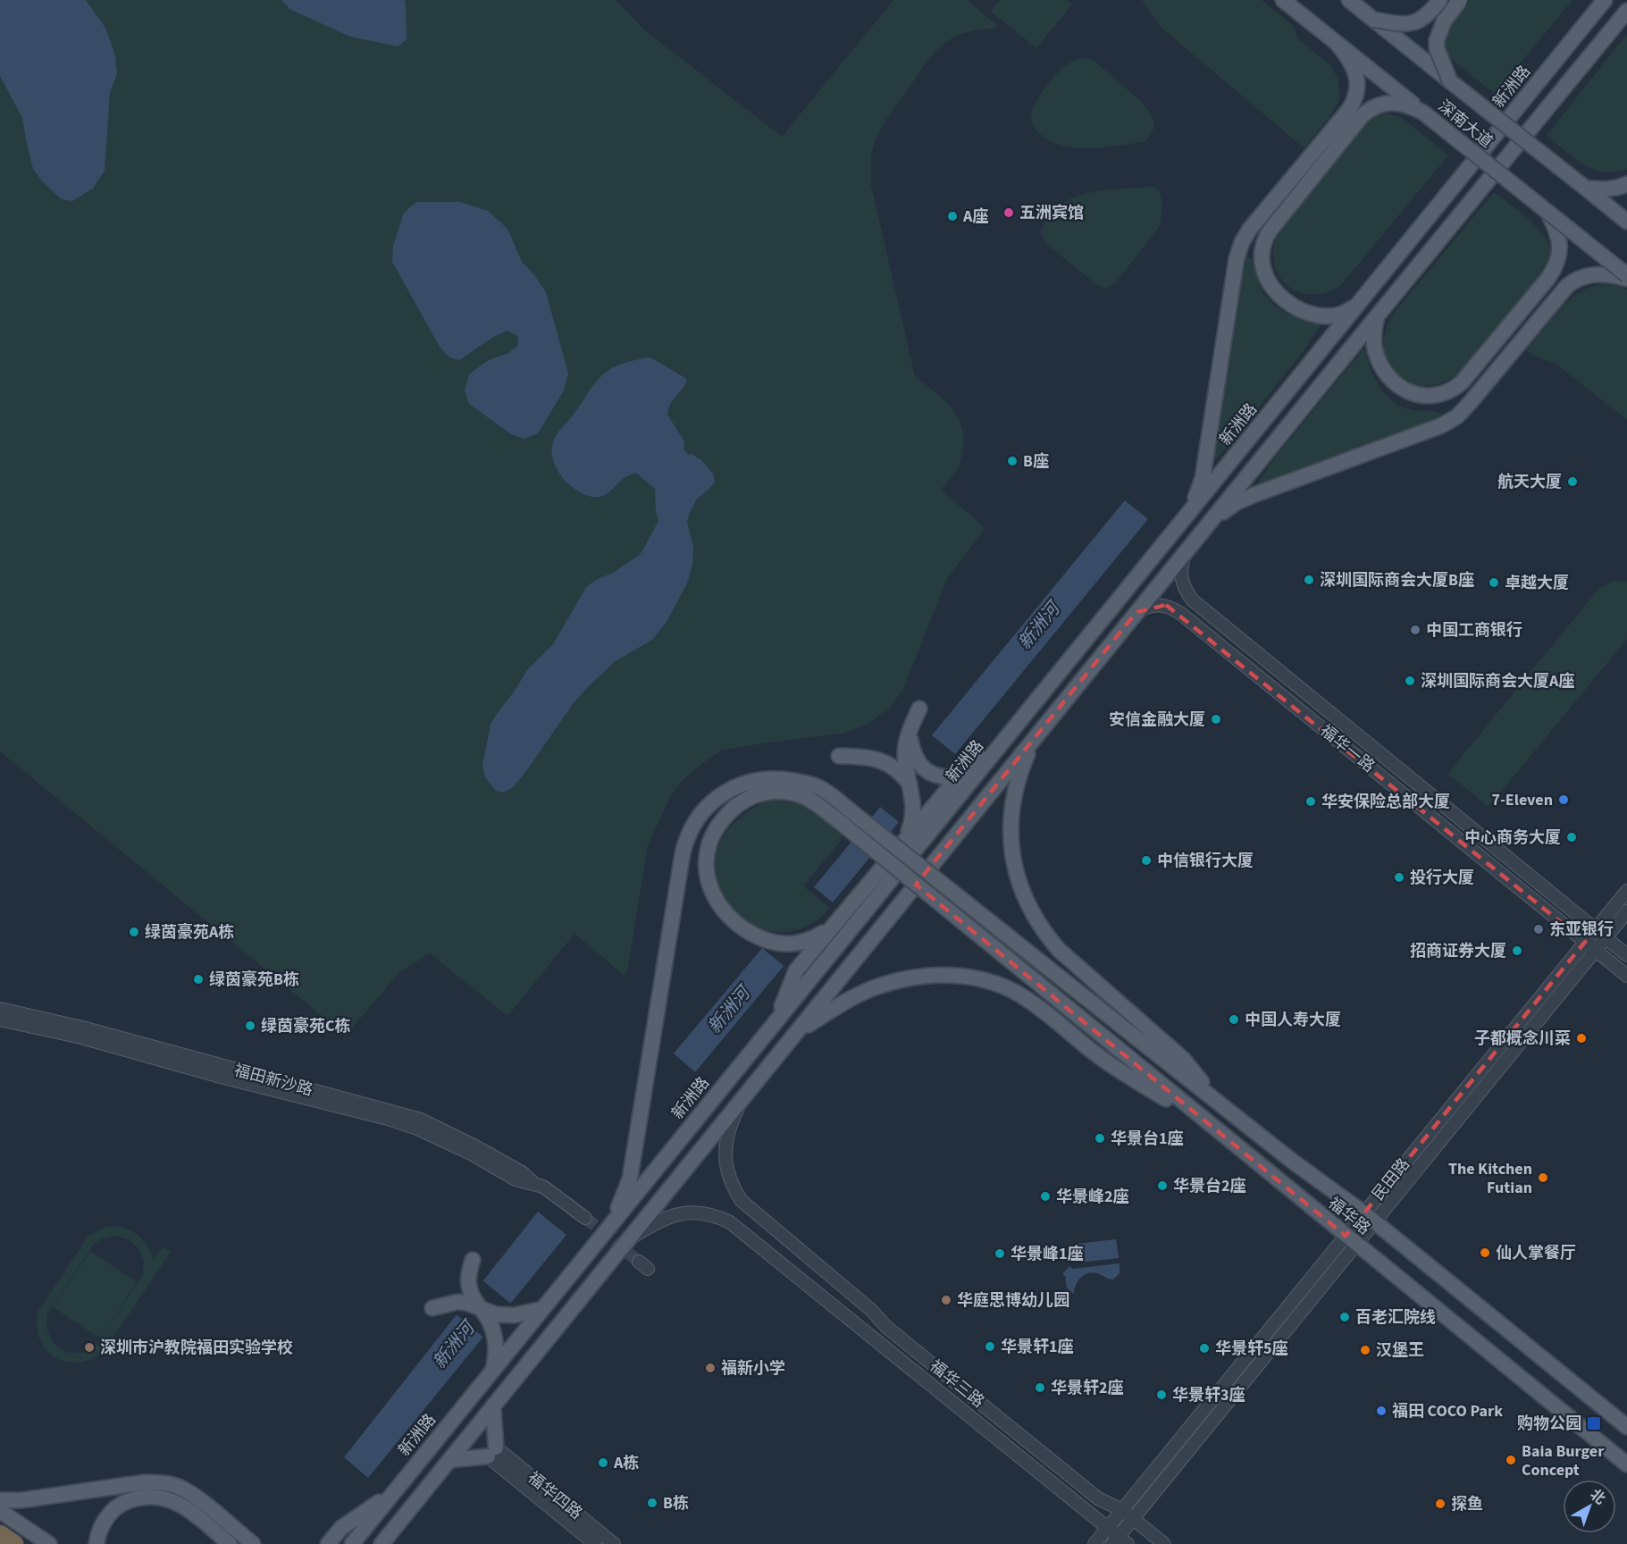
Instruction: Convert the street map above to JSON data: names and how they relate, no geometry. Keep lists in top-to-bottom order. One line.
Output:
{"streets":{"main road":["新洲路","深南大道","福华路"],"street":["福华一路","福田新沙路","民田路","福华三路","福华四路"]},"crossings":[["新洲路","福华路"],["福华一路","民田路"],["民田路","福华路"],["民田路","福华三路"]],"water":["新洲河"],"places":{"other":["五洲宾馆","A座","B座","航天大厦","深圳国际商会大厦B座","卓越大厦","中国工商银行","深圳国际商会大厦A座","安信金融大厦","7-Eleven","华安保险总部大厦","中心商务大厦","中信银行大厦","投行大厦","东亚银行","绿茵豪苑A栋","招商证券大厦","绿茵豪苑B栋","中国人寿大厦","绿茵豪苑C栋","子都概念川菜","华景台1座","The Kitchen Futian","华景台2座","华景峰2座","仙人掌餐厅","华景峰1座","华庭思博幼儿园","百老汇院线","华景轩1座","深圳市沪教院福田实验学校","华景轩5座","汉堡王","福新小学","华景轩2座","华景轩3座","福田 COCO Park","Baia Burger Concept","A栋","B栋","探鱼"],"transit":["购物公园"]},"north":"top right"}
